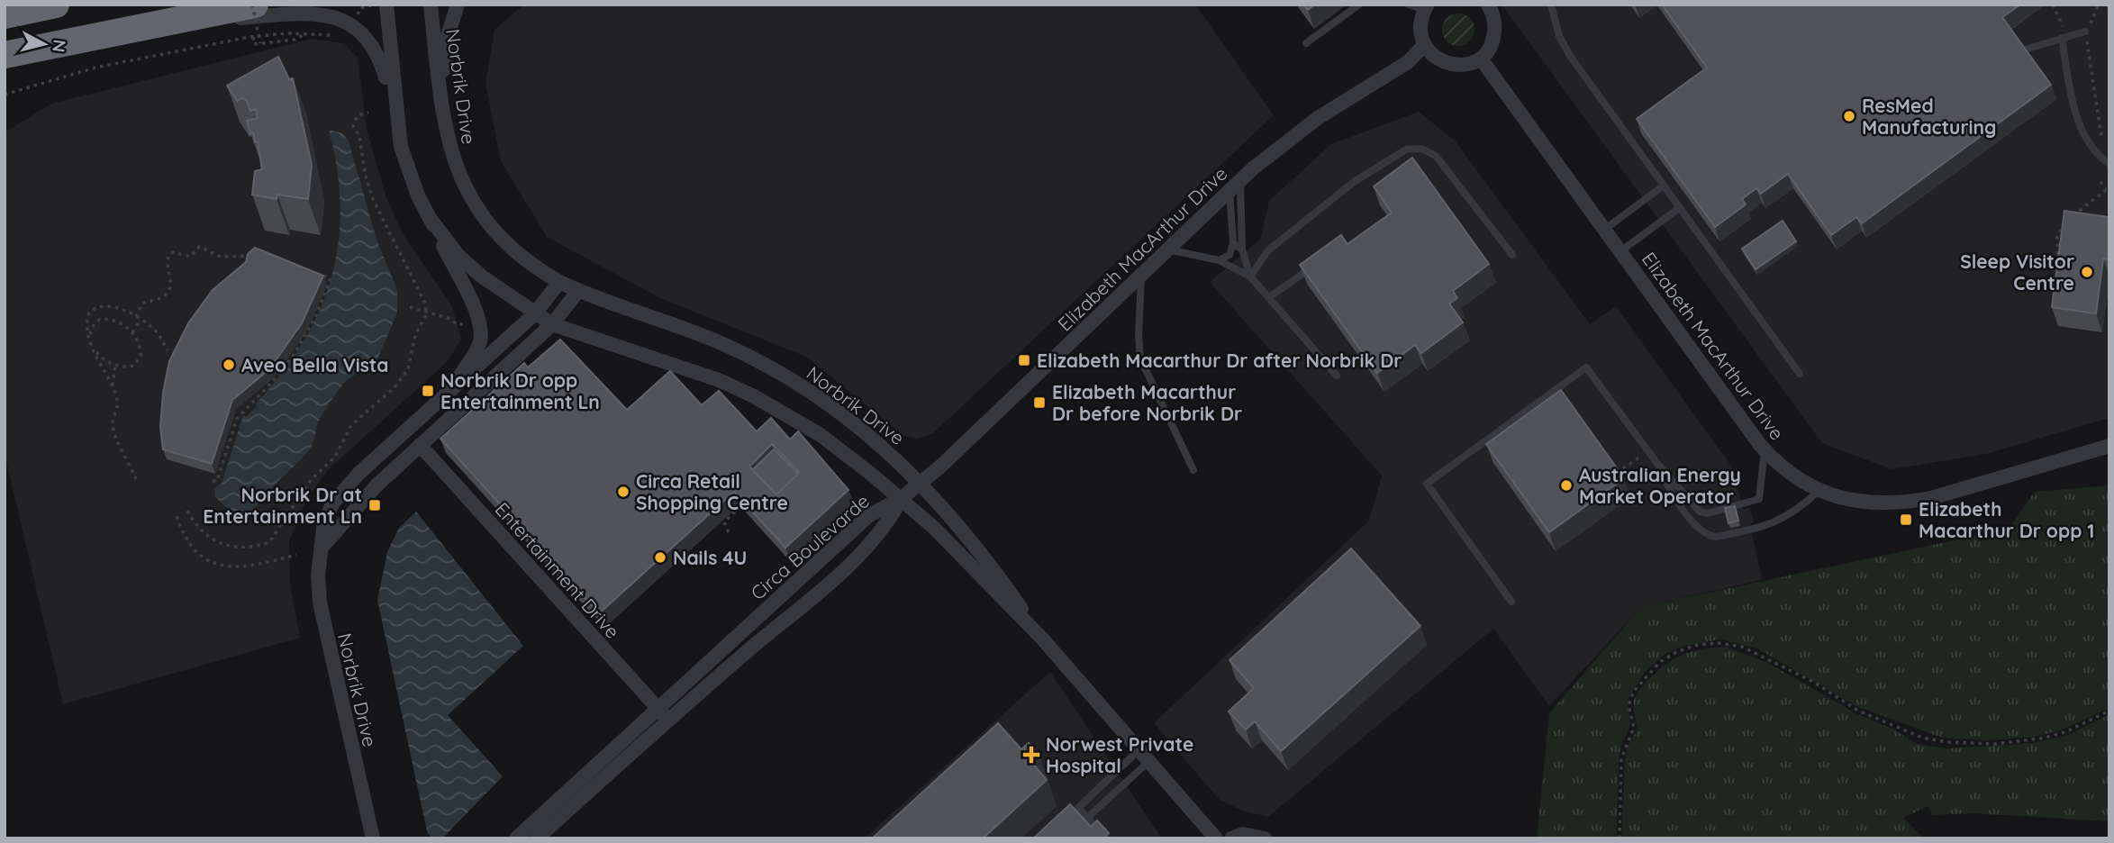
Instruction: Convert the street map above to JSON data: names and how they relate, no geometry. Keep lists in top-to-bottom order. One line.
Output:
{"streets":{"street":["Norbrik Drive","Elizabeth MacArthur Drive","Circa Boulevarde","Entertainment Drive"]},"crossings":[["Norbrik Drive","Elizabeth MacArthur Drive"],["Norbrik Drive","Circa Boulevarde"],["Elizabeth MacArthur Drive","Circa Boulevarde"],["Circa Boulevarde","Entertainment Drive"]],"places":{"other":["ResMed Manufacturing","Sleep Visitor Centre","Aveo Bella Vista","Australian Energy Market Operator","Circa Retail Shopping Centre","Nails 4U"],"transit":["Elizabeth Macarthur Dr after Norbrik Dr","Norbrik Dr opp Entertainment Ln","Elizabeth Macarthur Dr before Norbrik Dr","Norbrik Dr at Entertainment Ln","Elizabeth Macarthur Dr opp 1"],"health":["Norwest Private Hospital"]},"north":"right"}
